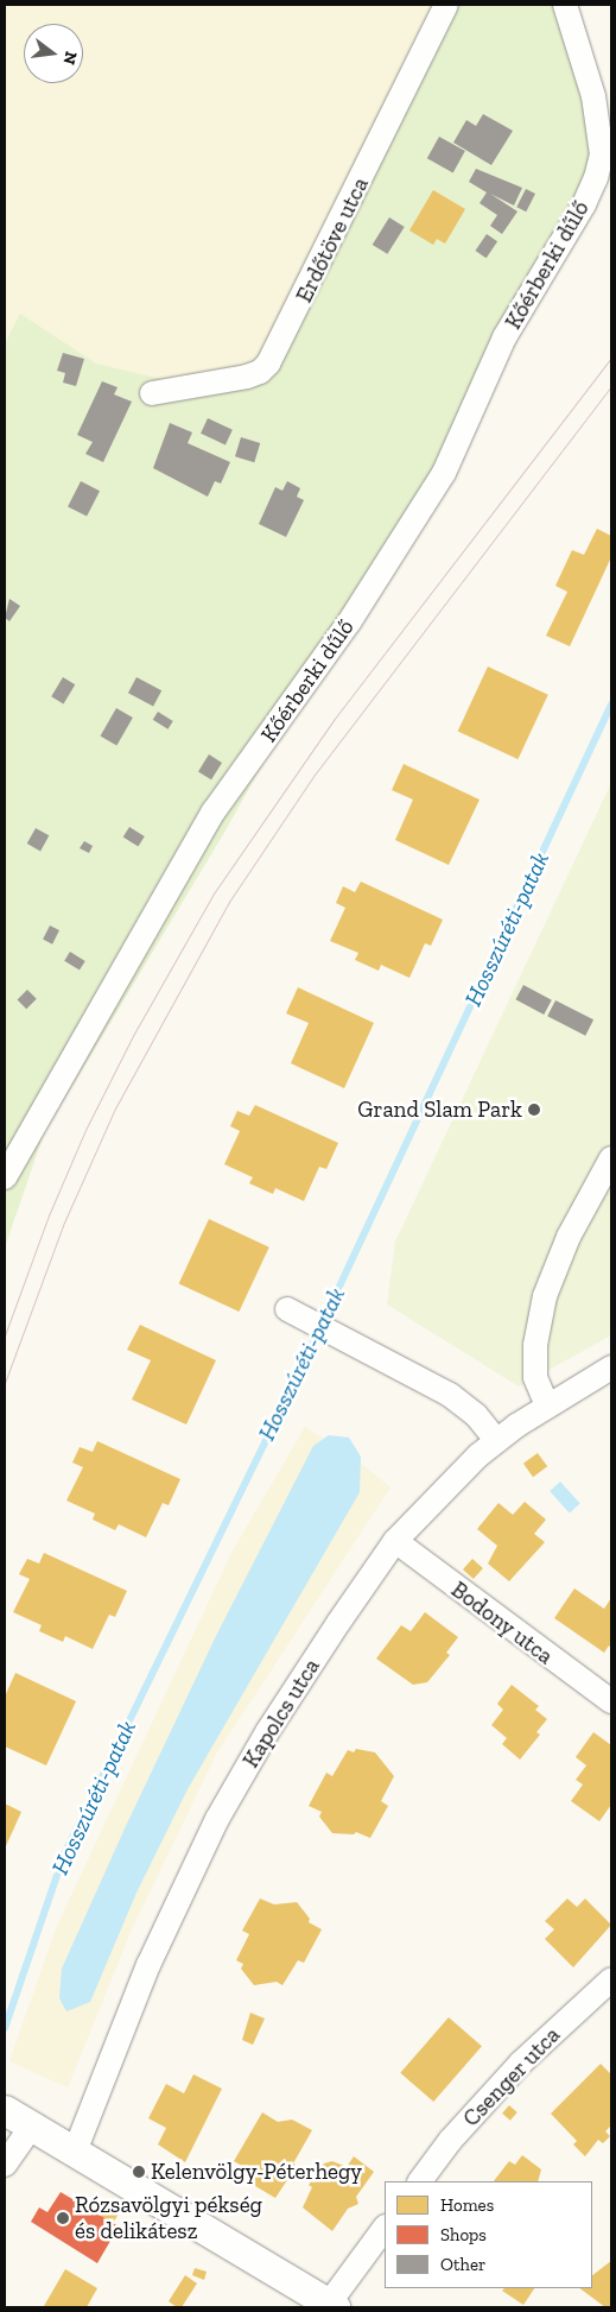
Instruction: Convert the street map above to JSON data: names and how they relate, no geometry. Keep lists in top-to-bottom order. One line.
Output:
{"streets":{"street":["Erdőtöve utca","Kőérberki dűlő","Bodony utca","Kapolcs utca","Csenger utca"]},"crossings":[["Bodony utca","Kapolcs utca"]],"water":["Hosszúréti-patak"],"places":["Grand Slam Park","Kelenvölgy-Péterhegy","Rózsavölgyi pékség és delikátesz"],"legend":["Homes","Shops","Other"],"north":"right"}
